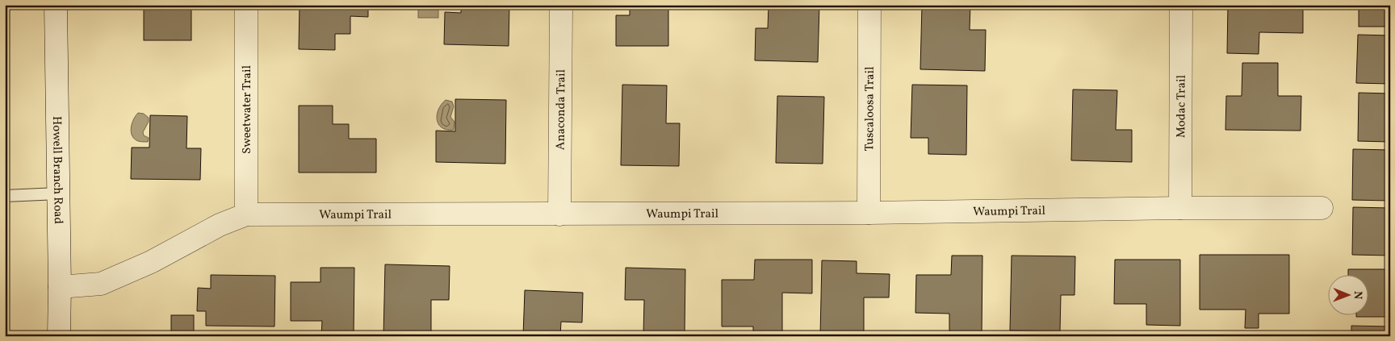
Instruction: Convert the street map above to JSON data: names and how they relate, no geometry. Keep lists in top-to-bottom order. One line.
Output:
{"streets":{"street":["Modac Trail","Tuscaloosa Trail","Sweetwater Trail","Anaconda Trail","Howell Branch Road","Waumpi Trail"]},"crossings":[["Modac Trail","Waumpi Trail"],["Tuscaloosa Trail","Waumpi Trail"],["Sweetwater Trail","Waumpi Trail"],["Anaconda Trail","Waumpi Trail"],["Howell Branch Road","Waumpi Trail"]],"north":"right"}
